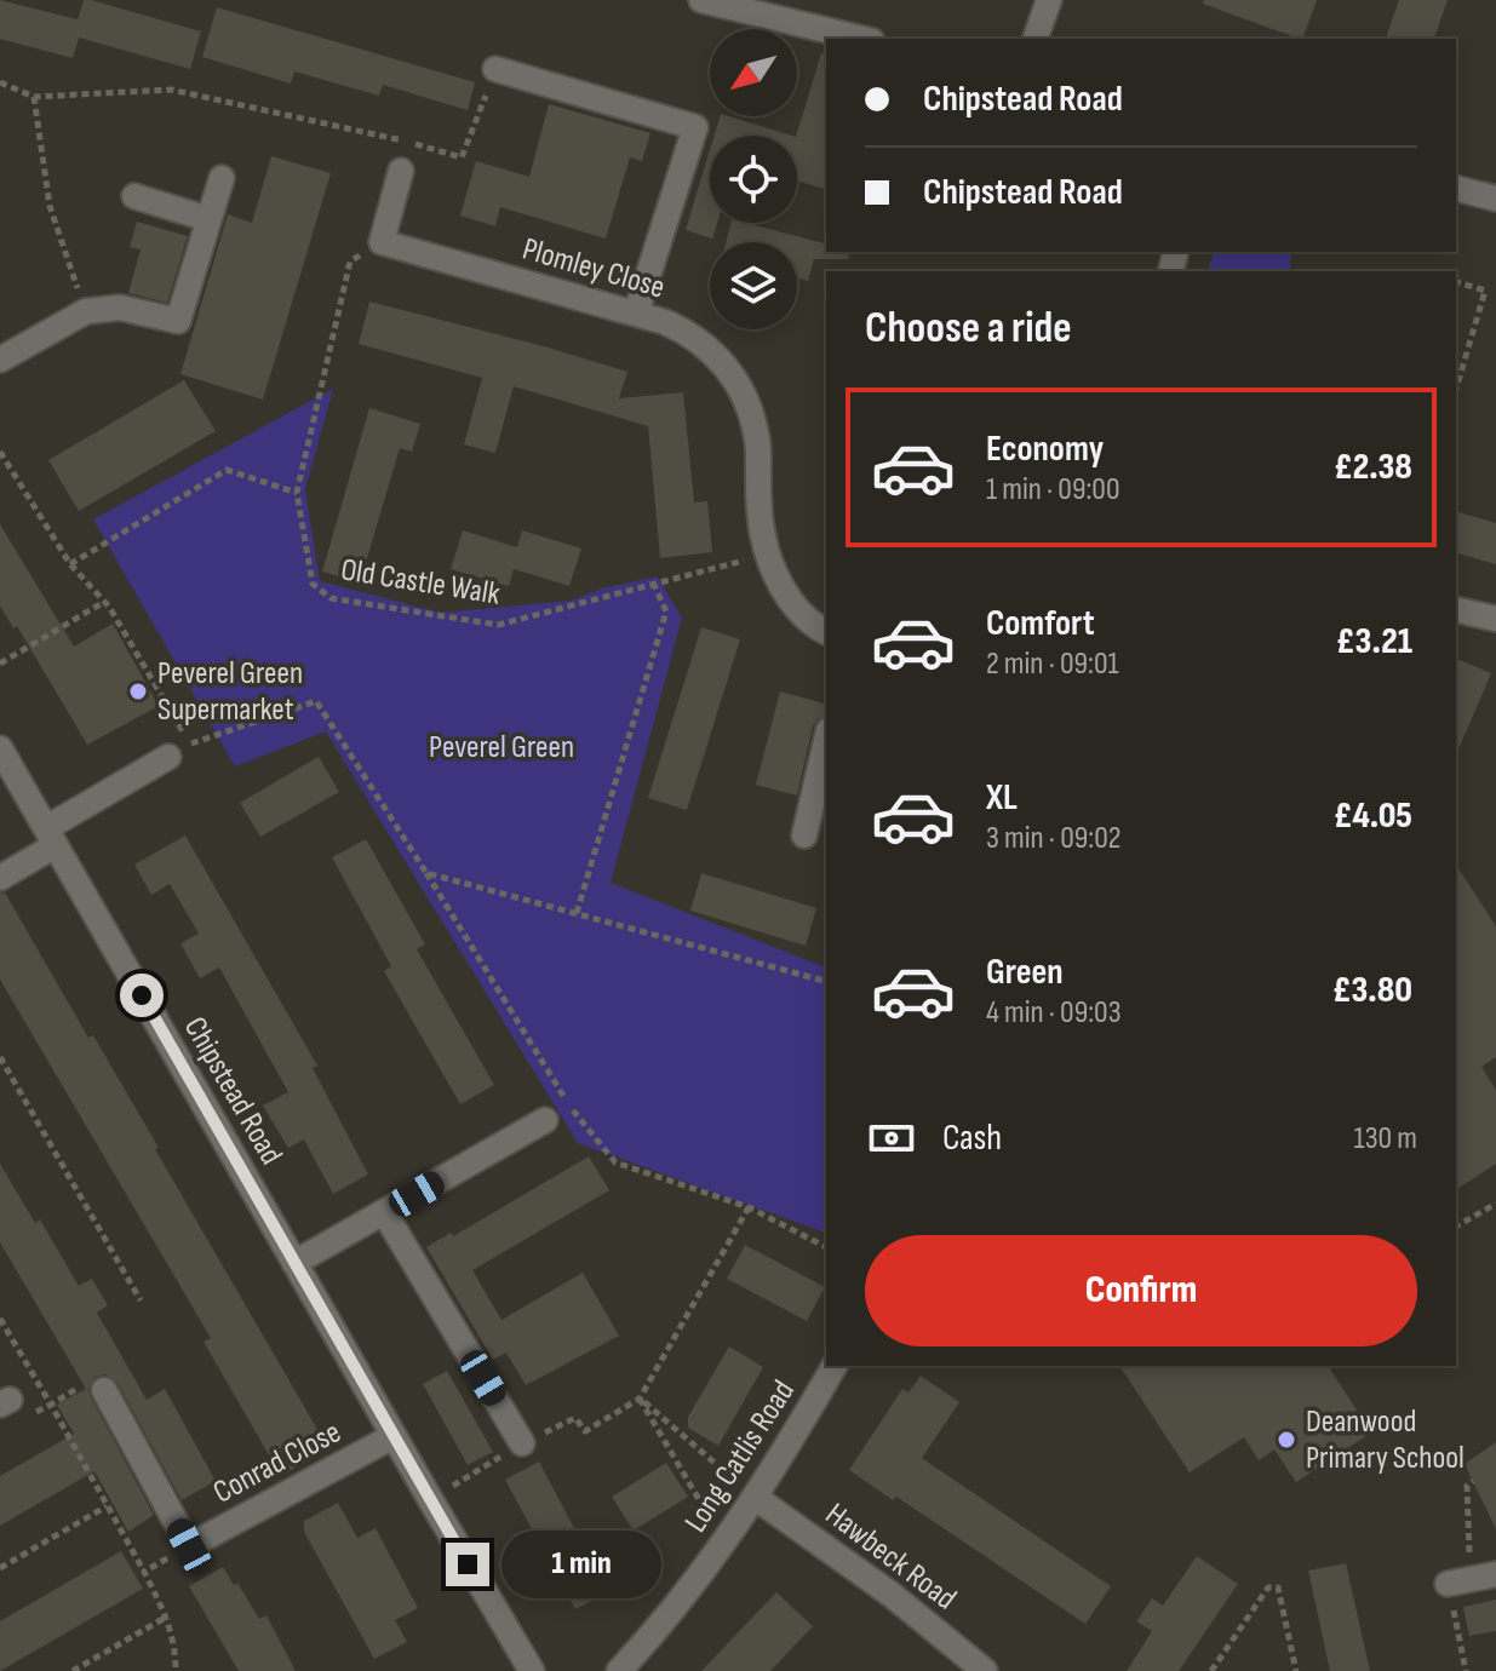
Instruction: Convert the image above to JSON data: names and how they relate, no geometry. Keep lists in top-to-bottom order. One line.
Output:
{"streets":{"street":["Plomley Close","Chipstead Road","Long Catlis Road","Conrad Close","Hawbeck Road"],"path":["Old Castle Walk"]},"crossings":[["Plomley Close","Old Castle Walk"],["Chipstead Road","Conrad Close"],["Long Catlis Road","Hawbeck Road"]],"parks":["Peverel Green"],"places":["Peverel Green Supermarket","Deanwood Primary School"],"north":"bottom left","page":{"banner":["Chipstead Road","Chipstead Road"],"heading":"Choose a ride","list":[{"name":"Economy","note":"1 min · 09:00","value":"£2.38"},{"name":"Comfort","note":"2 min · 09:01","value":"£3.21"},{"name":"XL","note":"3 min · 09:02","value":"£4.05"},{"name":"Green","note":"4 min · 09:03","value":"£3.80"}],"pay":["Cash","130 m"],"buttons":"Confirm","bubble":"1 min"}}
